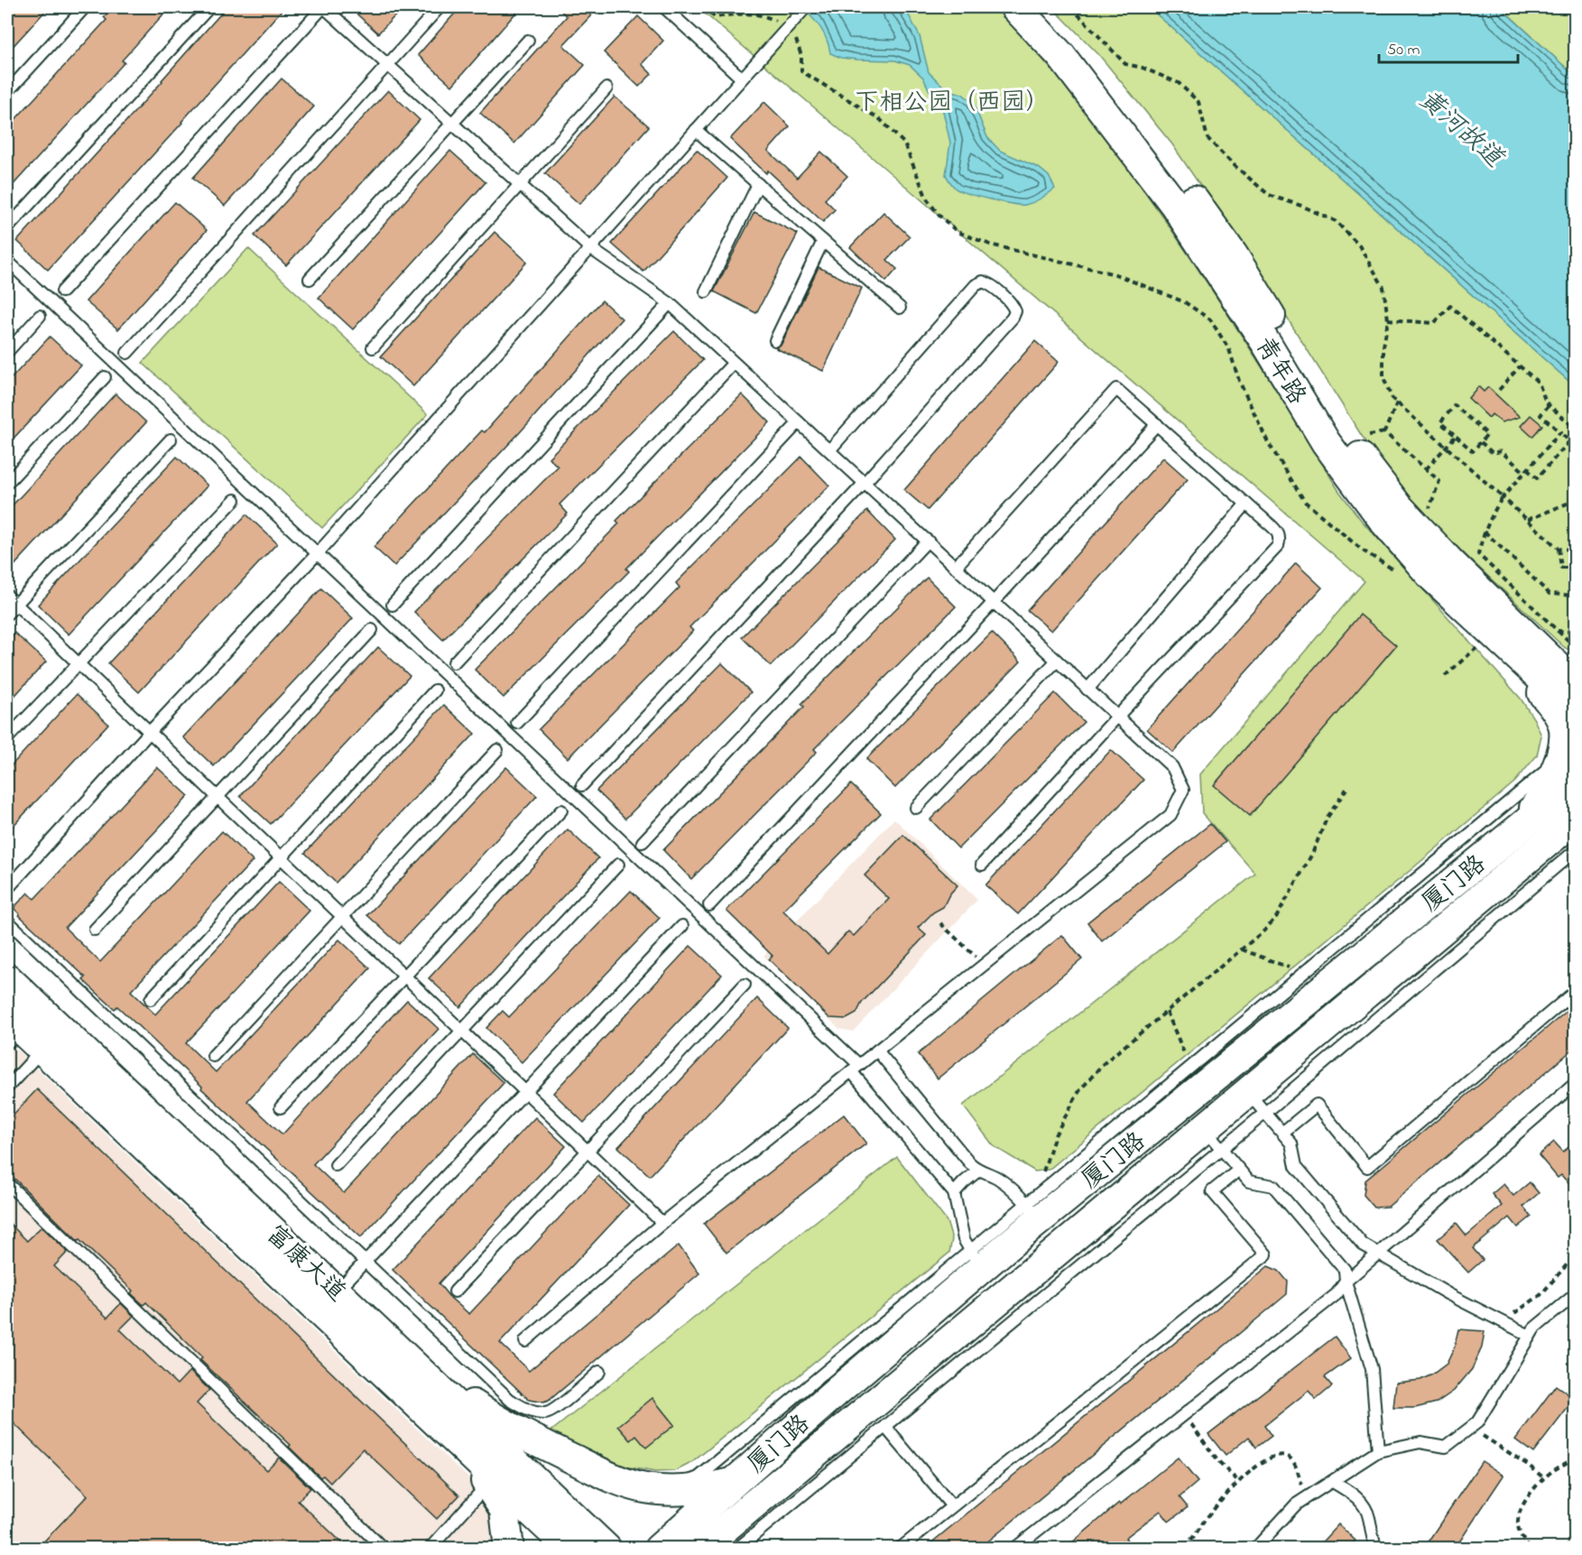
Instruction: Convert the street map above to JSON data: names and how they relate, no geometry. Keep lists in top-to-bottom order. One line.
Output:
{"streets":{"street":["青年路","厦门路","富康大道"]},"water":["黄河故道"],"parks":["下相公园（西园）"],"scale_bar":"50 m"}
